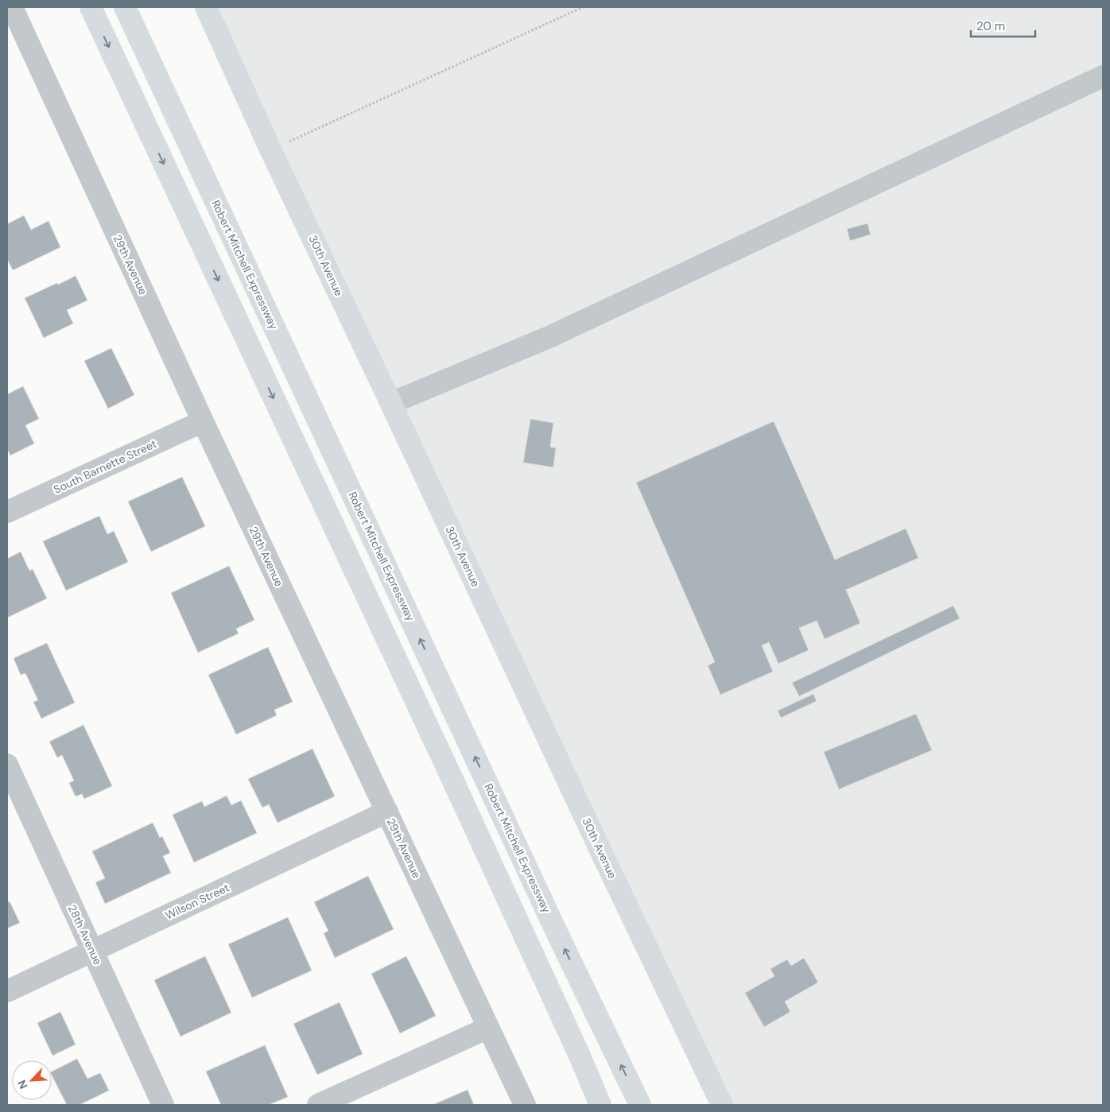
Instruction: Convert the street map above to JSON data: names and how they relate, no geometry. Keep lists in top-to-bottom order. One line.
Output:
{"streets":{"main road":["Robert Mitchell Expressway","30th Avenue"],"street":["29th Avenue","South Barnette Street","Wilson Street","28th Avenue"]},"crossings":[["29th Avenue","South Barnette Street"],["29th Avenue","Wilson Street"],["Wilson Street","28th Avenue"]],"scale_bar":"20 m","north":"bottom left"}
